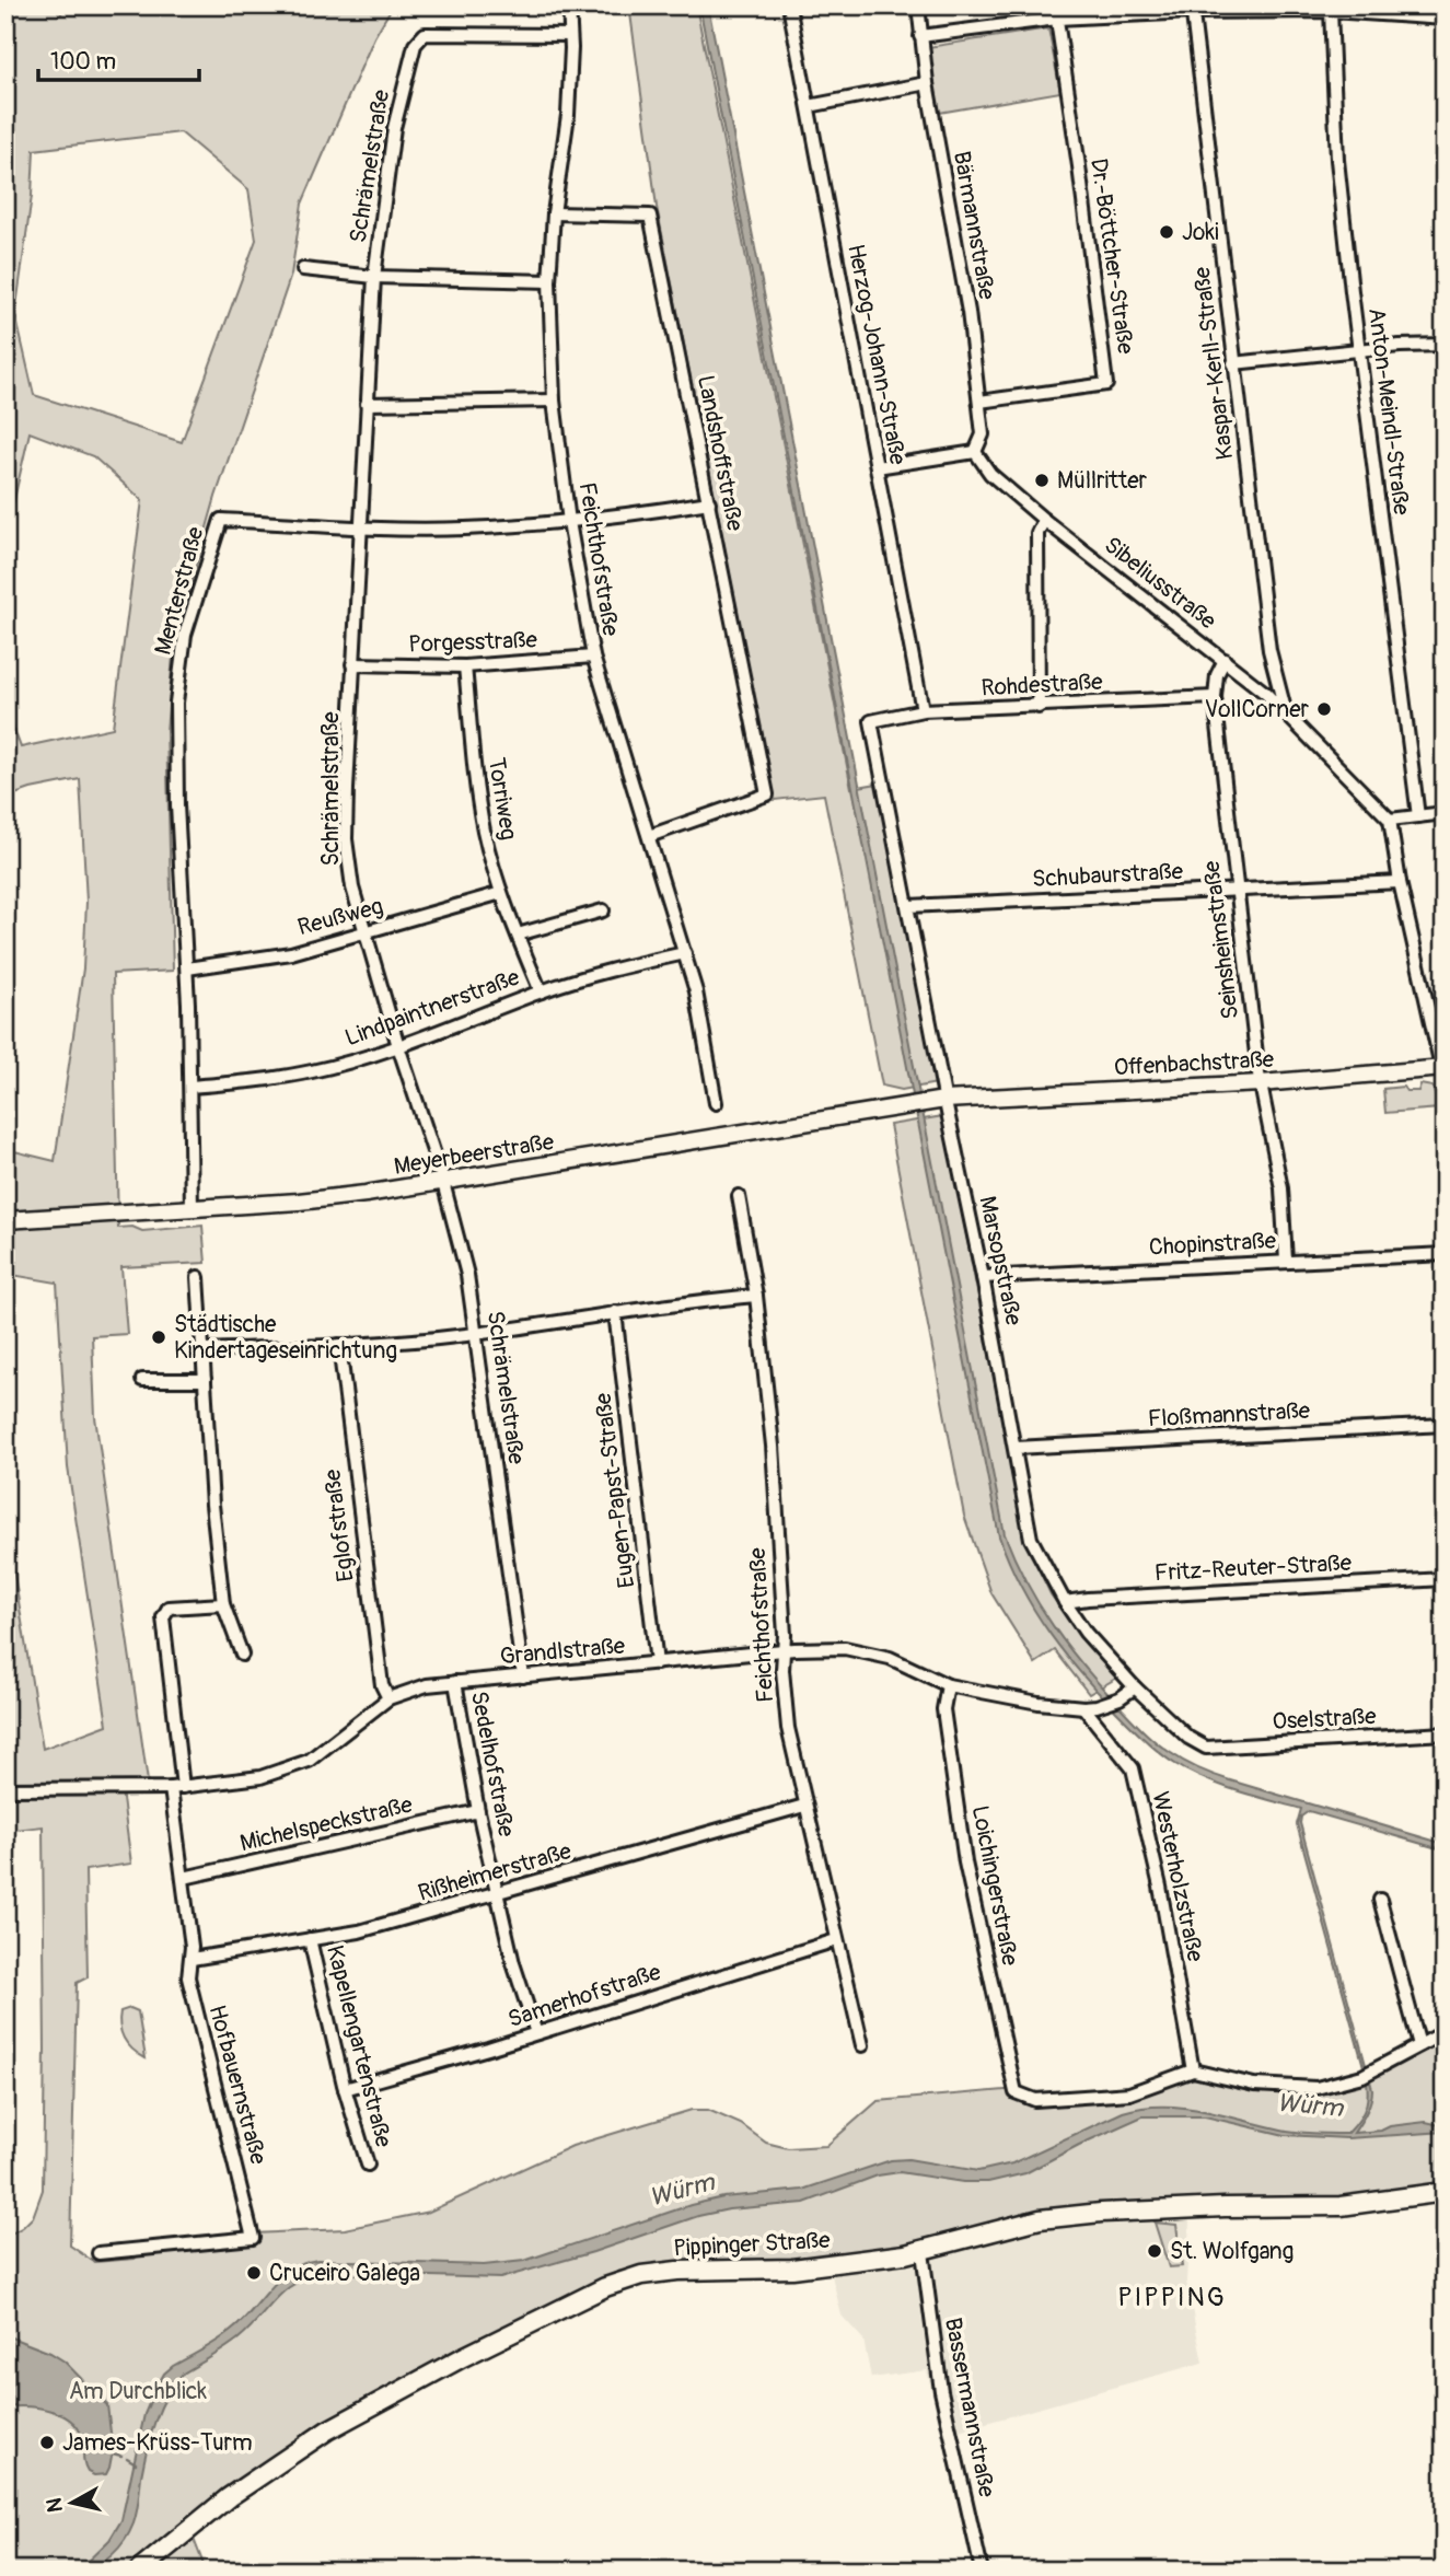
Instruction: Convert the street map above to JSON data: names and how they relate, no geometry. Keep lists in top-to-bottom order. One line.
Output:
{"streets":{"main road":["Pippinger Straße"],"street":["Schrämelstraße","Bärmannstraße","Dr.-Böttcher-Straße","Herzog-Johann-Straße","Kaspar-Kerll-Straße","Anton-Meindl-Straße","Landshoffstraße","Feichthofstraße","Sibeliusstraße","Menterstraße","Porgesstraße","Rohdestraße","Torriweg","Schubaurstraße","Reußweg","Seinsheimstraße","Lindpaintnerstraße","Offenbachstraße","Meyerbeerstraße","Chopinstraße","Marsopstraße","Floßmannstraße","Eugen-Papst-Straße","Eglofstraße","Fritz-Reuter-Straße","Grandlstraße","Oselstraße","Sedelhofstraße","Michelspeckstraße","Rißheimerstraße","Westerholzstraße","Loichingerstraße","Samerhofstraße","Kapellengartenstraße","Hofbauernstraße","Bassermannstraße"]},"crossings":[["Schrämelstraße","Feichthofstraße"],["Schrämelstraße","Menterstraße"],["Schrämelstraße","Porgesstraße"],["Schrämelstraße","Reußweg"],["Schrämelstraße","Lindpaintnerstraße"],["Schrämelstraße","Meyerbeerstraße"],["Schrämelstraße","Grandlstraße"],["Bärmannstraße","Dr.-Böttcher-Straße"],["Bärmannstraße","Sibeliusstraße"],["Herzog-Johann-Straße","Rohdestraße"],["Kaspar-Kerll-Straße","Sibeliusstraße"],["Landshoffstraße","Feichthofstraße"],["Landshoffstraße","Menterstraße"],["Feichthofstraße","Menterstraße"],["Feichthofstraße","Porgesstraße"],["Feichthofstraße","Lindpaintnerstraße"],["Feichthofstraße","Grandlstraße"],["Feichthofstraße","Rißheimerstraße"],["Feichthofstraße","Samerhofstraße"],["Sibeliusstraße","Seinsheimstraße"],["Menterstraße","Reußweg"],["Menterstraße","Lindpaintnerstraße"],["Menterstraße","Meyerbeerstraße"],["Porgesstraße","Torriweg"],["Rohdestraße","Seinsheimstraße"],["Rohdestraße","Marsopstraße"],["Torriweg","Reußweg"],["Torriweg","Lindpaintnerstraße"],["Schubaurstraße","Seinsheimstraße"],["Schubaurstraße","Marsopstraße"],["Seinsheimstraße","Offenbachstraße"],["Seinsheimstraße","Chopinstraße"],["Offenbachstraße","Meyerbeerstraße"],["Offenbachstraße","Marsopstraße"],["Meyerbeerstraße","Marsopstraße"],["Chopinstraße","Marsopstraße"],["Marsopstraße","Floßmannstraße"],["Marsopstraße","Fritz-Reuter-Straße"],["Marsopstraße","Grandlstraße"],["Marsopstraße","Oselstraße"],["Eugen-Papst-Straße","Grandlstraße"],["Eglofstraße","Grandlstraße"],["Grandlstraße","Sedelhofstraße"],["Grandlstraße","Westerholzstraße"],["Grandlstraße","Loichingerstraße"],["Grandlstraße","Hofbauernstraße"],["Sedelhofstraße","Michelspeckstraße"],["Sedelhofstraße","Rißheimerstraße"],["Sedelhofstraße","Samerhofstraße"],["Michelspeckstraße","Hofbauernstraße"],["Rißheimerstraße","Kapellengartenstraße"],["Rißheimerstraße","Hofbauernstraße"],["Westerholzstraße","Loichingerstraße"],["Samerhofstraße","Kapellengartenstraße"],["Pippinger Straße","Bassermannstraße"]],"districts":["PIPPING"],"water":["Würm"],"parks":["Am Durchblick"],"places":["Joki","Müllritter","VollCorner","Städtische Kindertageseinrichtung","St. Wolfgang","Cruceiro Galega","James-Krüss-Turm"],"scale_bar":"100 m","north":"left"}
